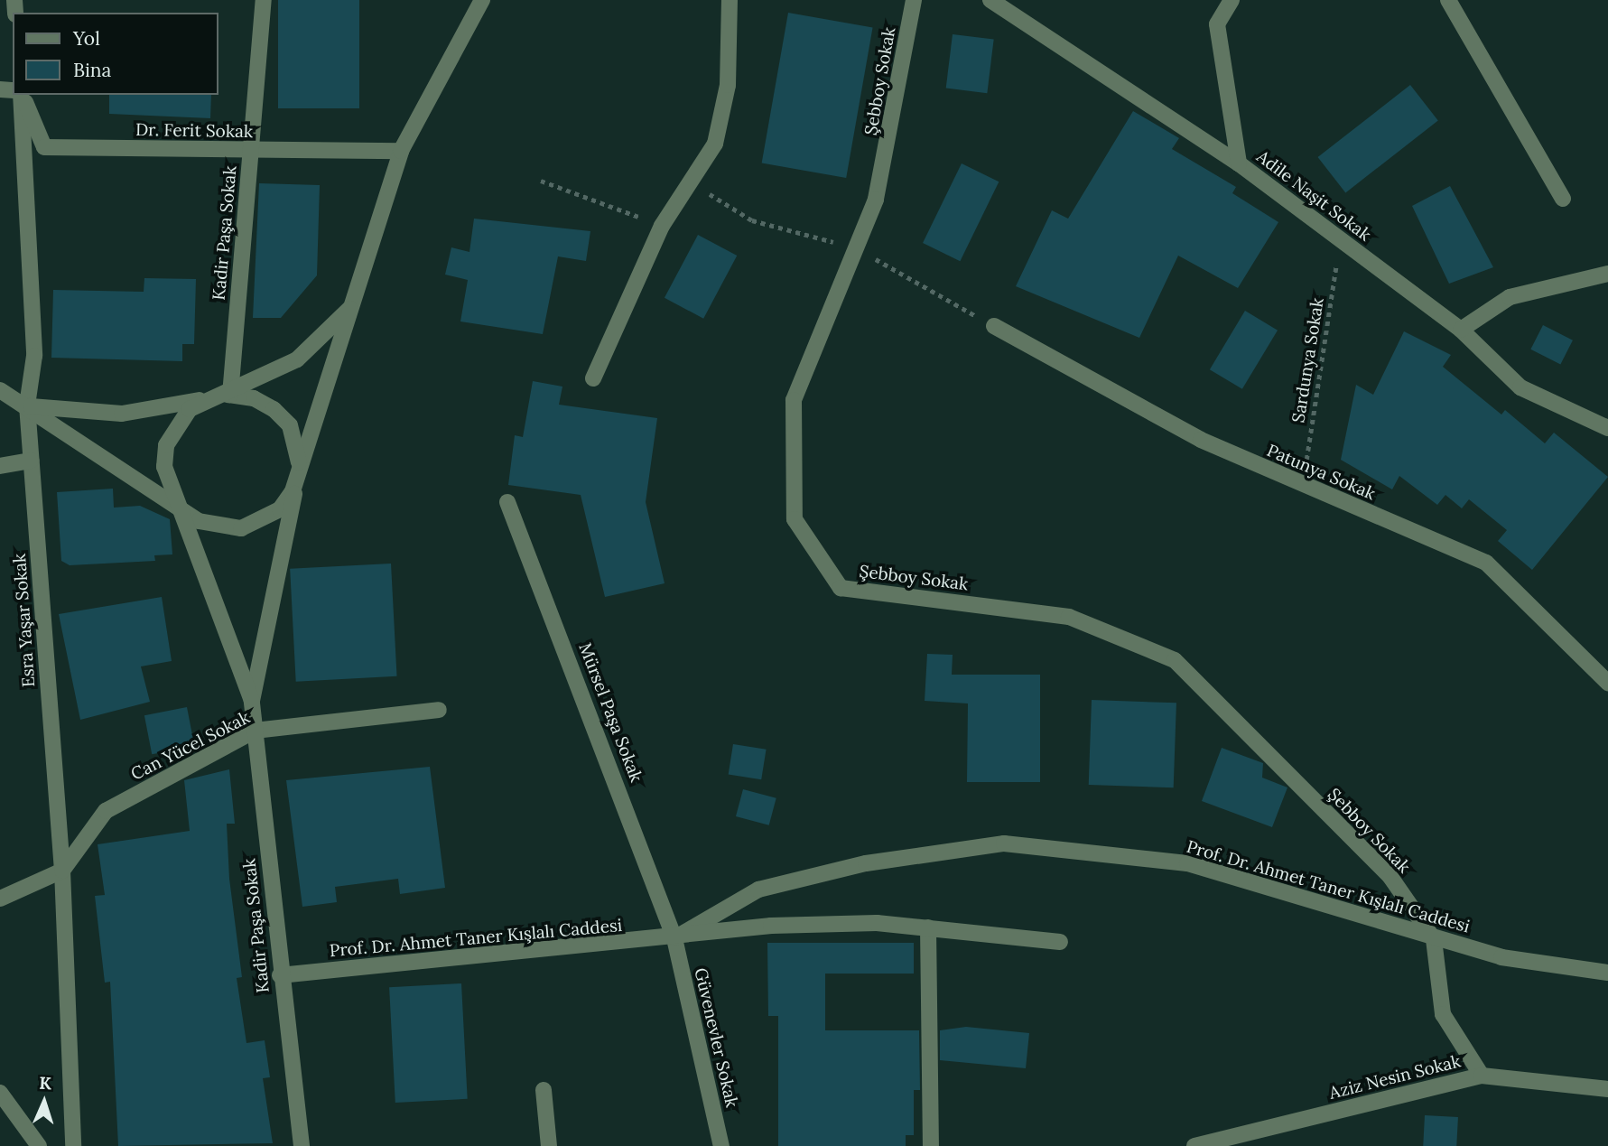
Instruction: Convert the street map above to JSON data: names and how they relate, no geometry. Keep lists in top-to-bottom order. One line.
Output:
{"streets":{"street":["Şebboy Sokak","Dr. Ferit Sokak","Adile Naşit Sokak","Kadir Paşa Sokak","Patunya Sokak","Esra Yaşar Sokak","Mürsel Paşa Sokak","Can Yücel Sokak","Prof. Dr. Ahmet Taner Kışlalı Caddesi","Güvenevler Sokak","Aziz Nesin Sokak"],"path":["Sardunya Sokak"]},"crossings":[["Şebboy Sokak","Prof. Dr. Ahmet Taner Kışlalı Caddesi"],["Dr. Ferit Sokak","Kadir Paşa Sokak"],["Adile Naşit Sokak","Sardunya Sokak"],["Kadir Paşa Sokak","Can Yücel Sokak"],["Kadir Paşa Sokak","Prof. Dr. Ahmet Taner Kışlalı Caddesi"],["Sardunya Sokak","Patunya Sokak"],["Esra Yaşar Sokak","Can Yücel Sokak"],["Mürsel Paşa Sokak","Prof. Dr. Ahmet Taner Kışlalı Caddesi"],["Mürsel Paşa Sokak","Güvenevler Sokak"],["Prof. Dr. Ahmet Taner Kışlalı Caddesi","Güvenevler Sokak"]],"legend":["Yol","Bina"],"north":"top"}
